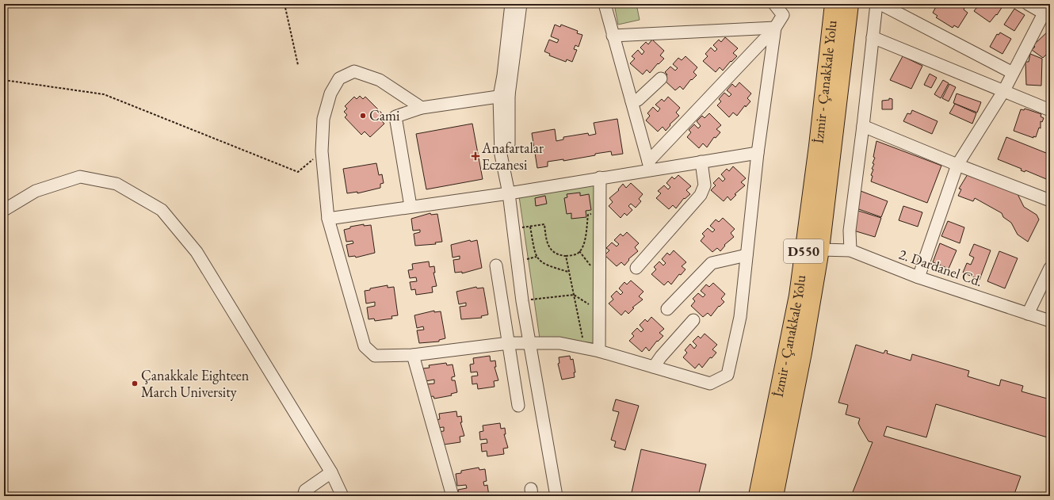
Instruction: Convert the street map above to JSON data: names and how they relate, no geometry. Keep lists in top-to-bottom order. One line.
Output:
{"streets":{"highway":["İzmir - Çanakkale Yolu","D550"],"street":["2. Dardanel Cd."]},"crossings":[["İzmir - Çanakkale Yolu","2. Dardanel Cd."]],"places":{"other":["Cami","Çanakkale Eighteen March University"],"health":["Anafartalar Eczanesi"]}}
